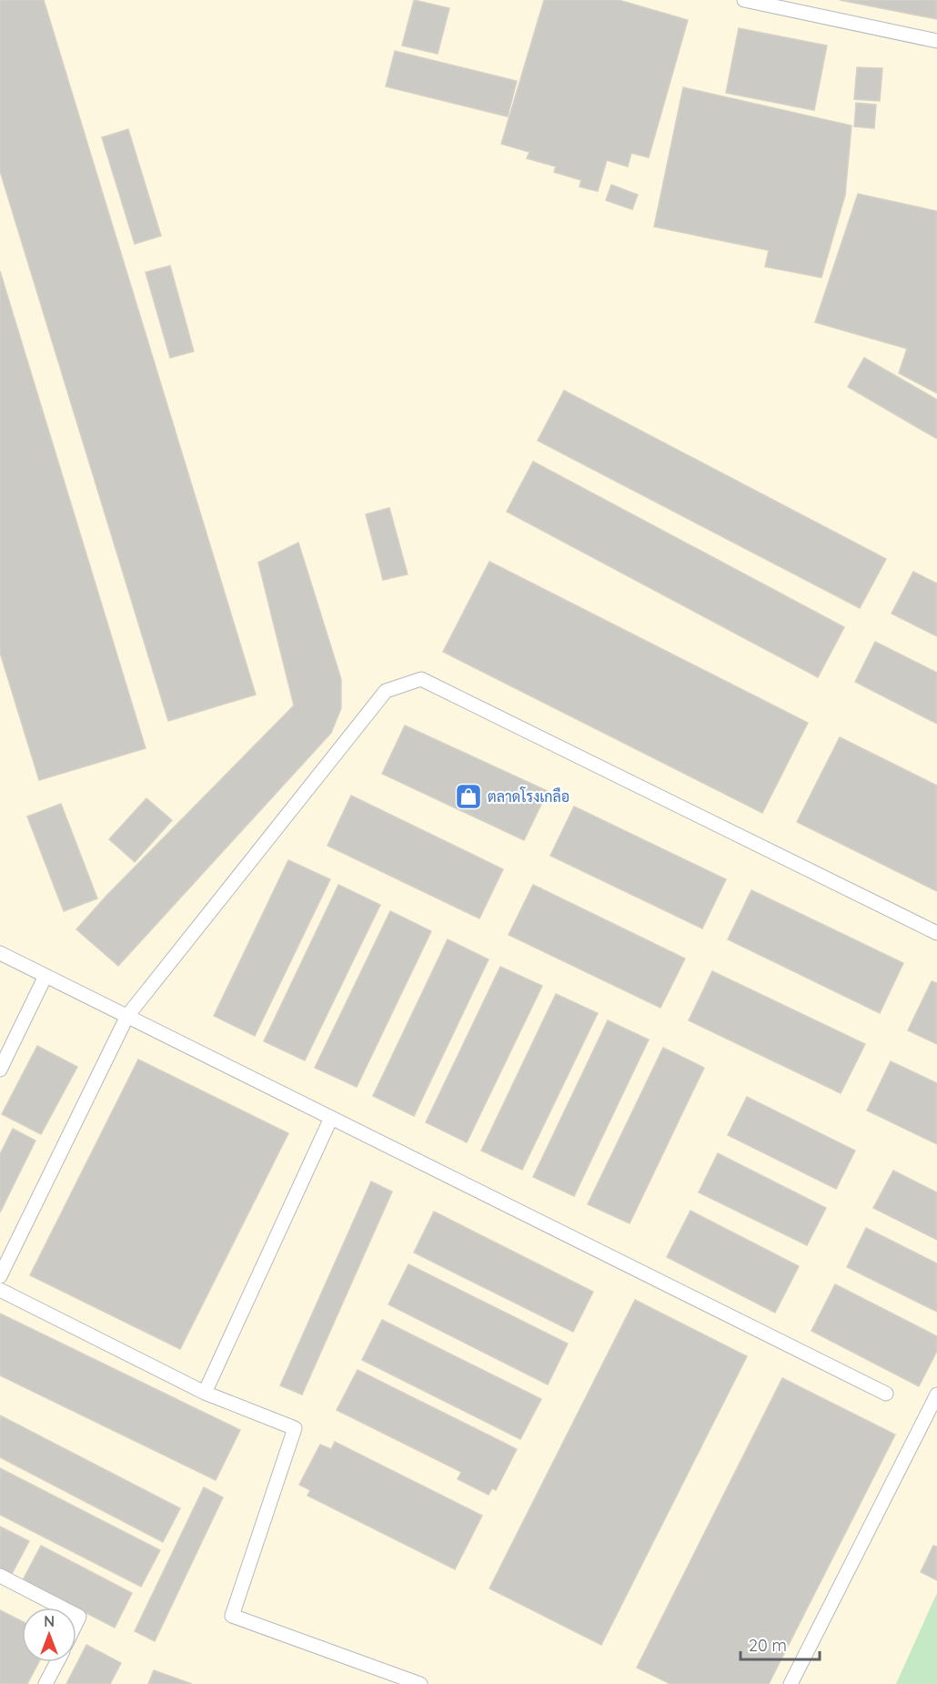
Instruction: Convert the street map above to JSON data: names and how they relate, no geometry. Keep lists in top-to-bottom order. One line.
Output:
{"places":{"shop":["ตลาดโรงเกลือ"]},"scale_bar":"20 m","north":"top"}
